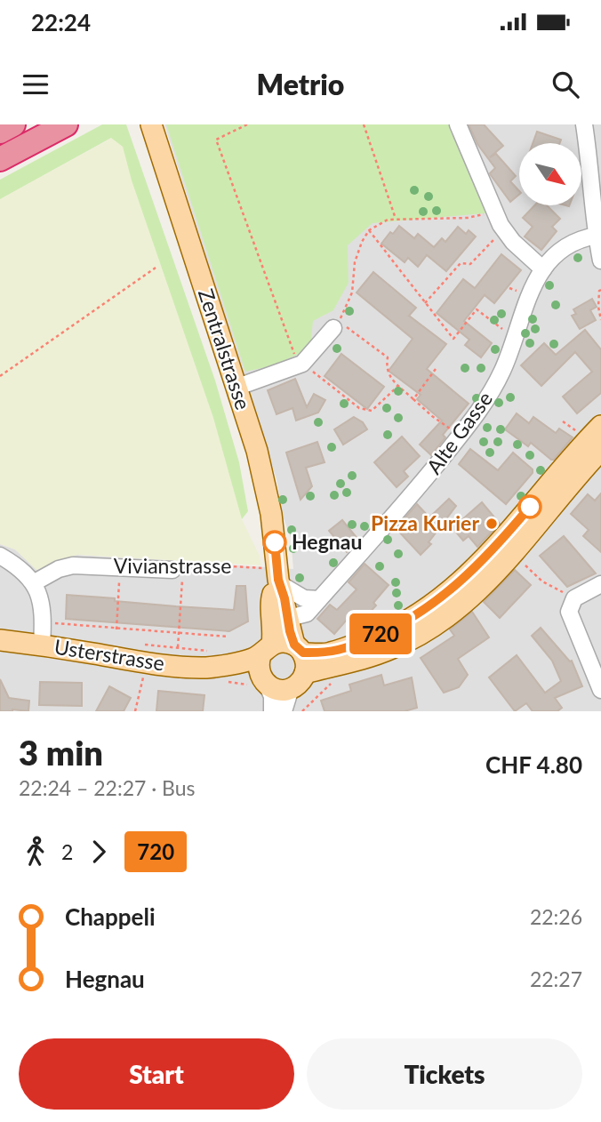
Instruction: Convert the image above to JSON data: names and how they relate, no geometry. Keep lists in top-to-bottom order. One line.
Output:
{"streets":{"main road":["Zentralstrasse","Usterstrasse"],"street":["Alte Gasse","Vivianstrasse"]},"crossings":[["Zentralstrasse","Vivianstrasse"],["Zentralstrasse","Usterstrasse"]],"places":["Pizza Kurier","Hegnau"],"lines":["bus line 720"],"north":"bottom right","page":{"status":"22:24","header":"Metrio","on_map":"720","heading":["3 min","22:24 – 22:27 · Bus","CHF 4.80"],"legs":["2","720"],"list":[{"name":"Chappeli","value":"22:26"},{"name":"Hegnau","value":"22:27"}],"buttons":["Start","Tickets"]}}
